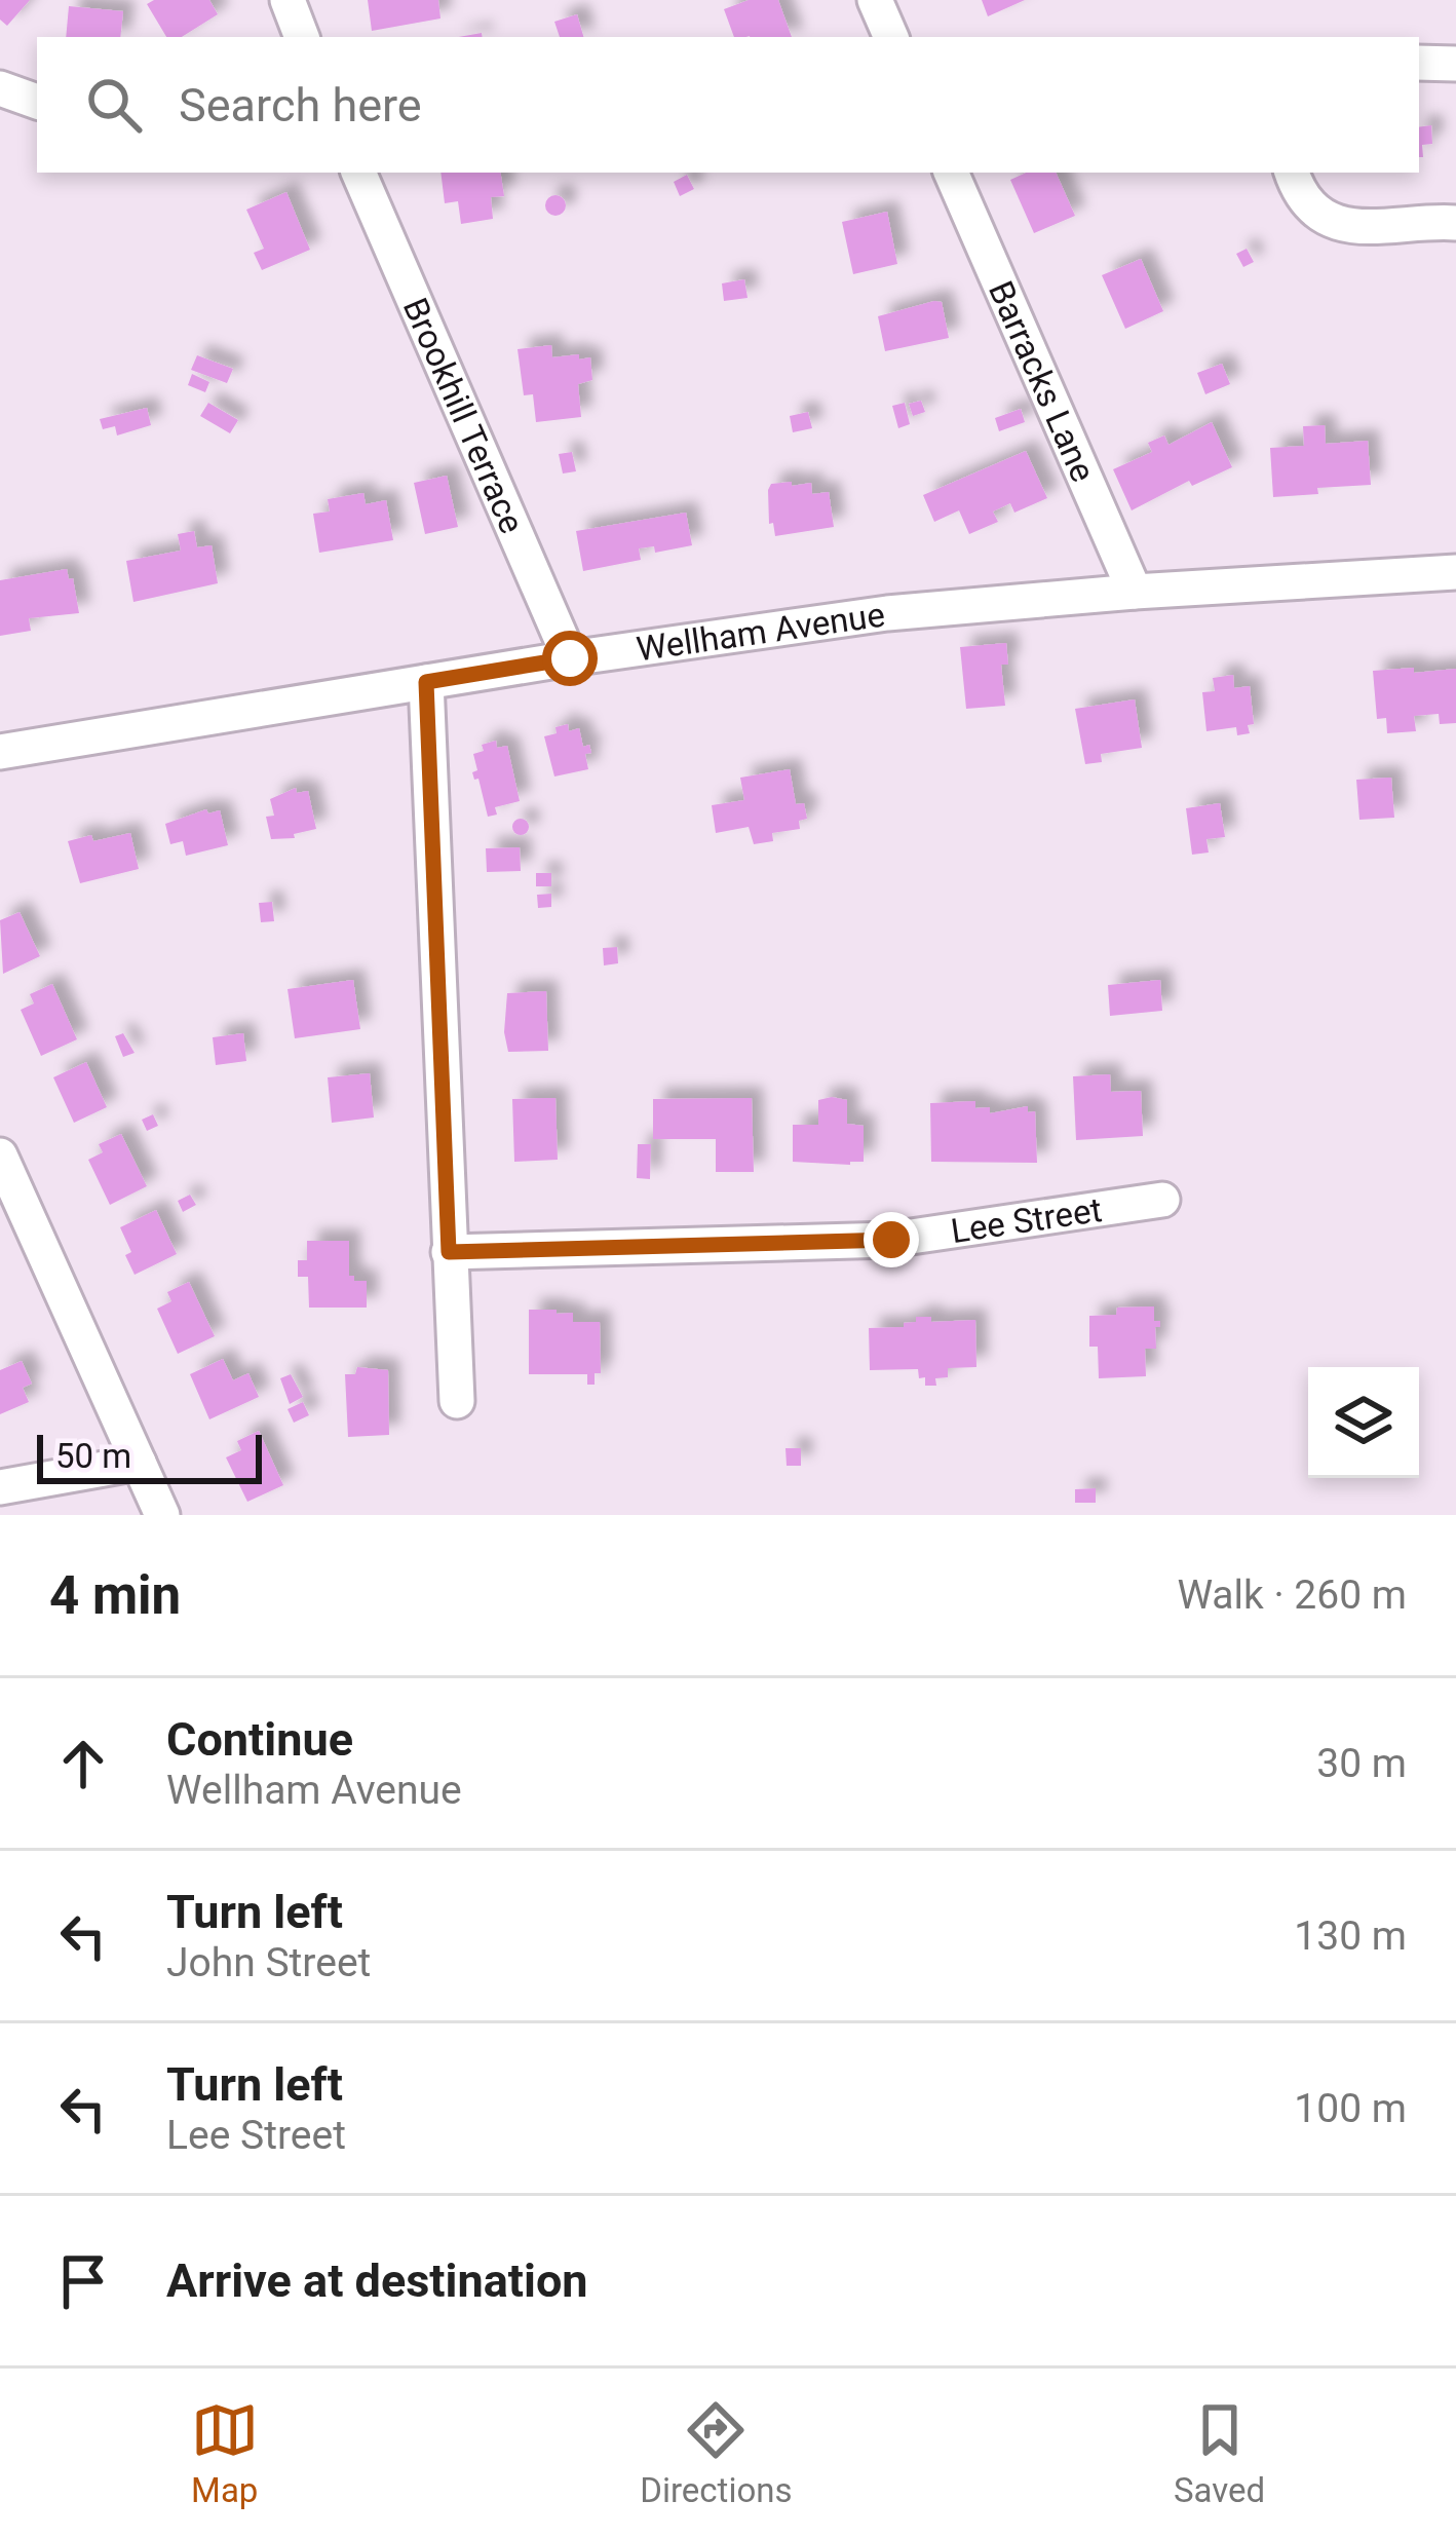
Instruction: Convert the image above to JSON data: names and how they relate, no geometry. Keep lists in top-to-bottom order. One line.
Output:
{"streets":{"street":["Barracks Lane","Brookhill Terrace","Wellham Avenue","Lee Street"]},"crossings":[["Barracks Lane","Wellham Avenue"],["Brookhill Terrace","Wellham Avenue"]],"scale_bar":"50 m","page":{"search":"Search here","scale":"50 m","heading":["4 min","Walk · 260 m"],"list":[["Continue","Wellham Avenue","30 m"],["Turn left","John Street","130 m"],["Turn left","Lee Street","100 m"],"Arrive at destination"],"nav":["Map","Directions","Saved"]}}
